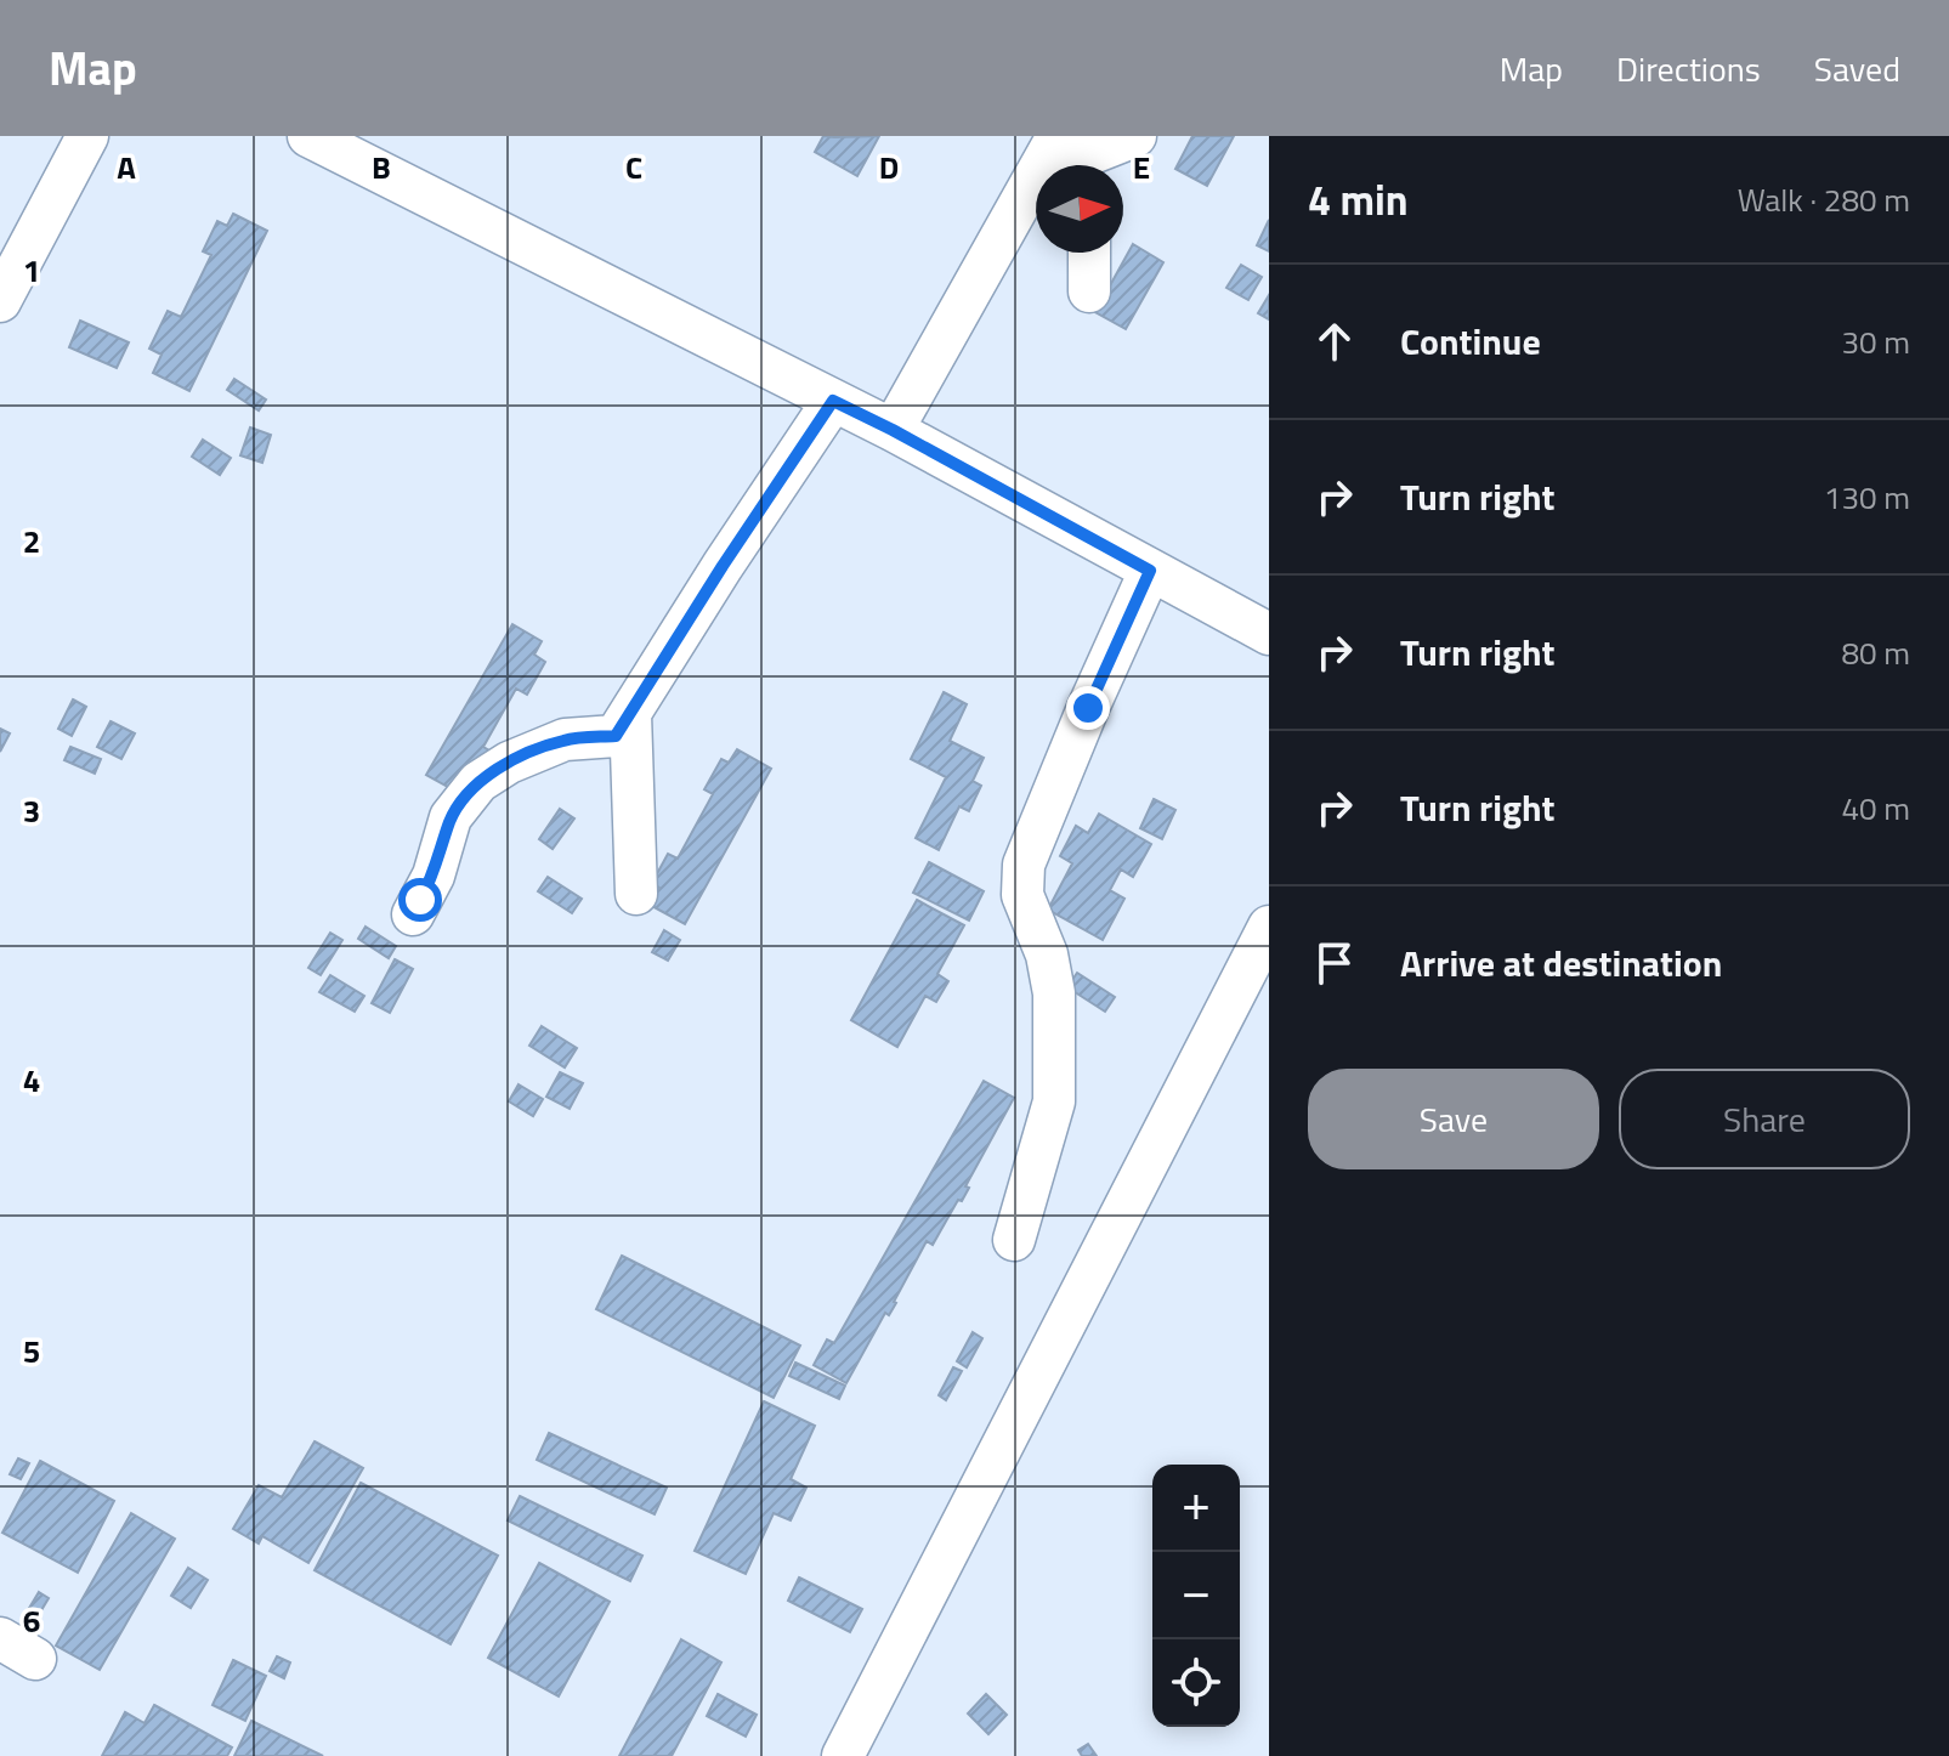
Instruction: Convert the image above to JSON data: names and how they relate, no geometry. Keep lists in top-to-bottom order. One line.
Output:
{"north":"right","page":{"header":"Map","nav":["Map","Directions","Saved"],"heading":["4 min","Walk · 280 m"],"list":[["Continue","30 m"],["Turn right","130 m"],["Turn right","80 m"],["Turn right","40 m"],"Arrive at destination"],"buttons":["Save","Share"],"map_buttons":["+","−"]},"grid":{"columns":["A","B","C","D","E"],"rows":["1","2","3","4","5","6"]}}
